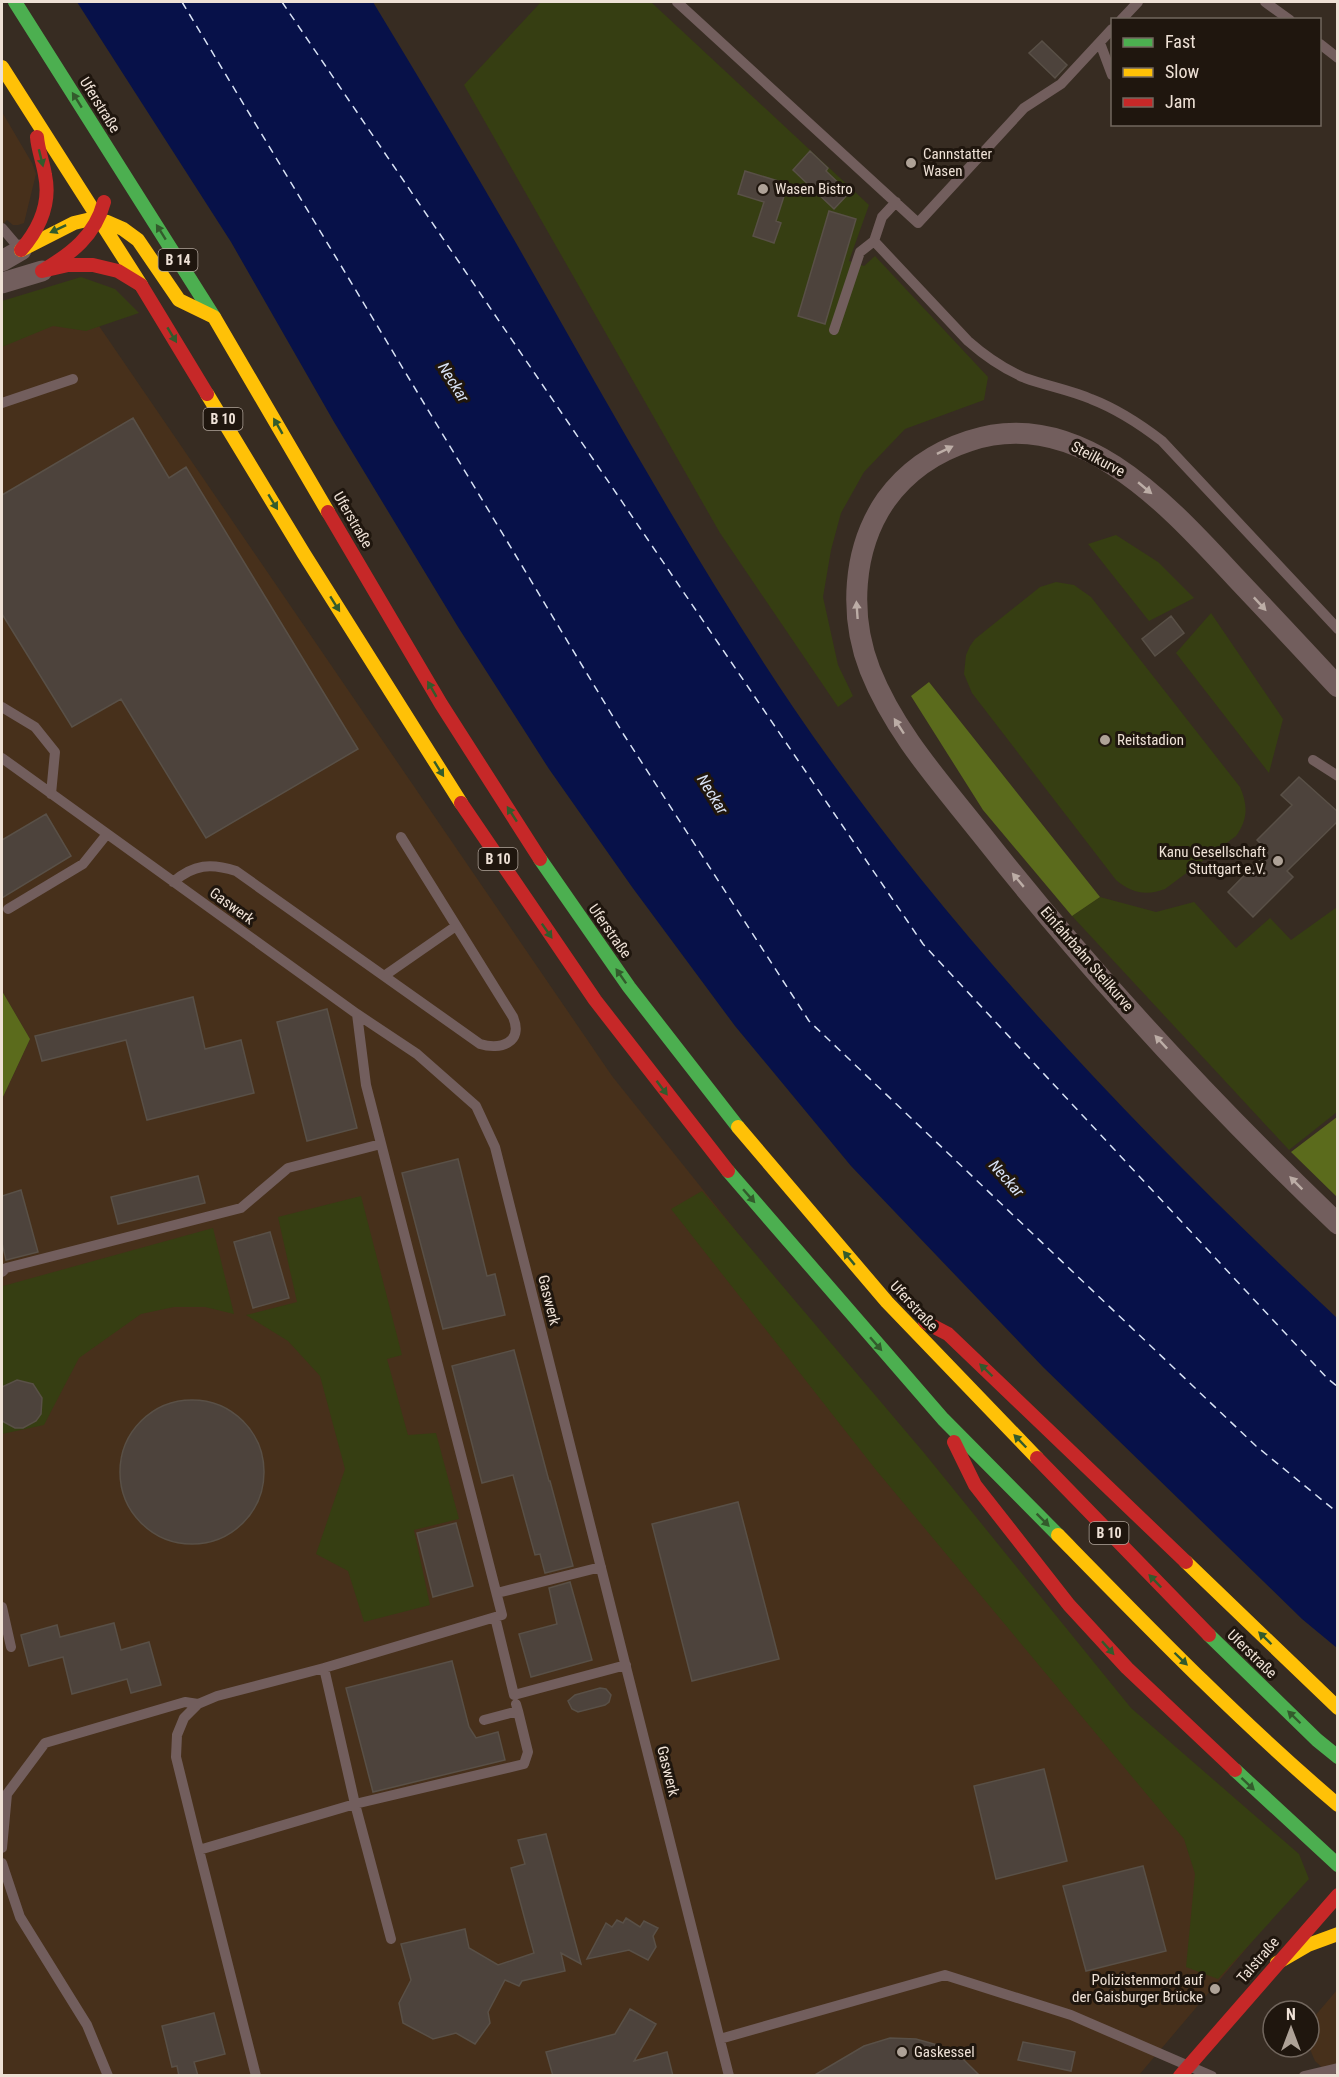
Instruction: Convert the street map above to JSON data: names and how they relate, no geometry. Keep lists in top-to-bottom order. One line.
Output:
{"streets":{"main road":["Uferstraße","B 14","B 10","Talstraße"],"street":["Steilkurve","Einfahrbahn Steilkurve"],"lane":["Gaswerk"]},"crossings":[["Uferstraße","B 10"],["Steilkurve","Einfahrbahn Steilkurve"]],"one_way":["Einfahrbahn Steilkurve"],"water":["Neckar"],"places":["Cannstatter Wasen","Wasen Bistro","Reitstadion","Kanu Gesellschaft Stuttgart e.V.","Polizistenmord auf der Gaisburger Brücke","Gaskessel"],"legend":["Fast","Slow","Jam"],"north":"top"}
